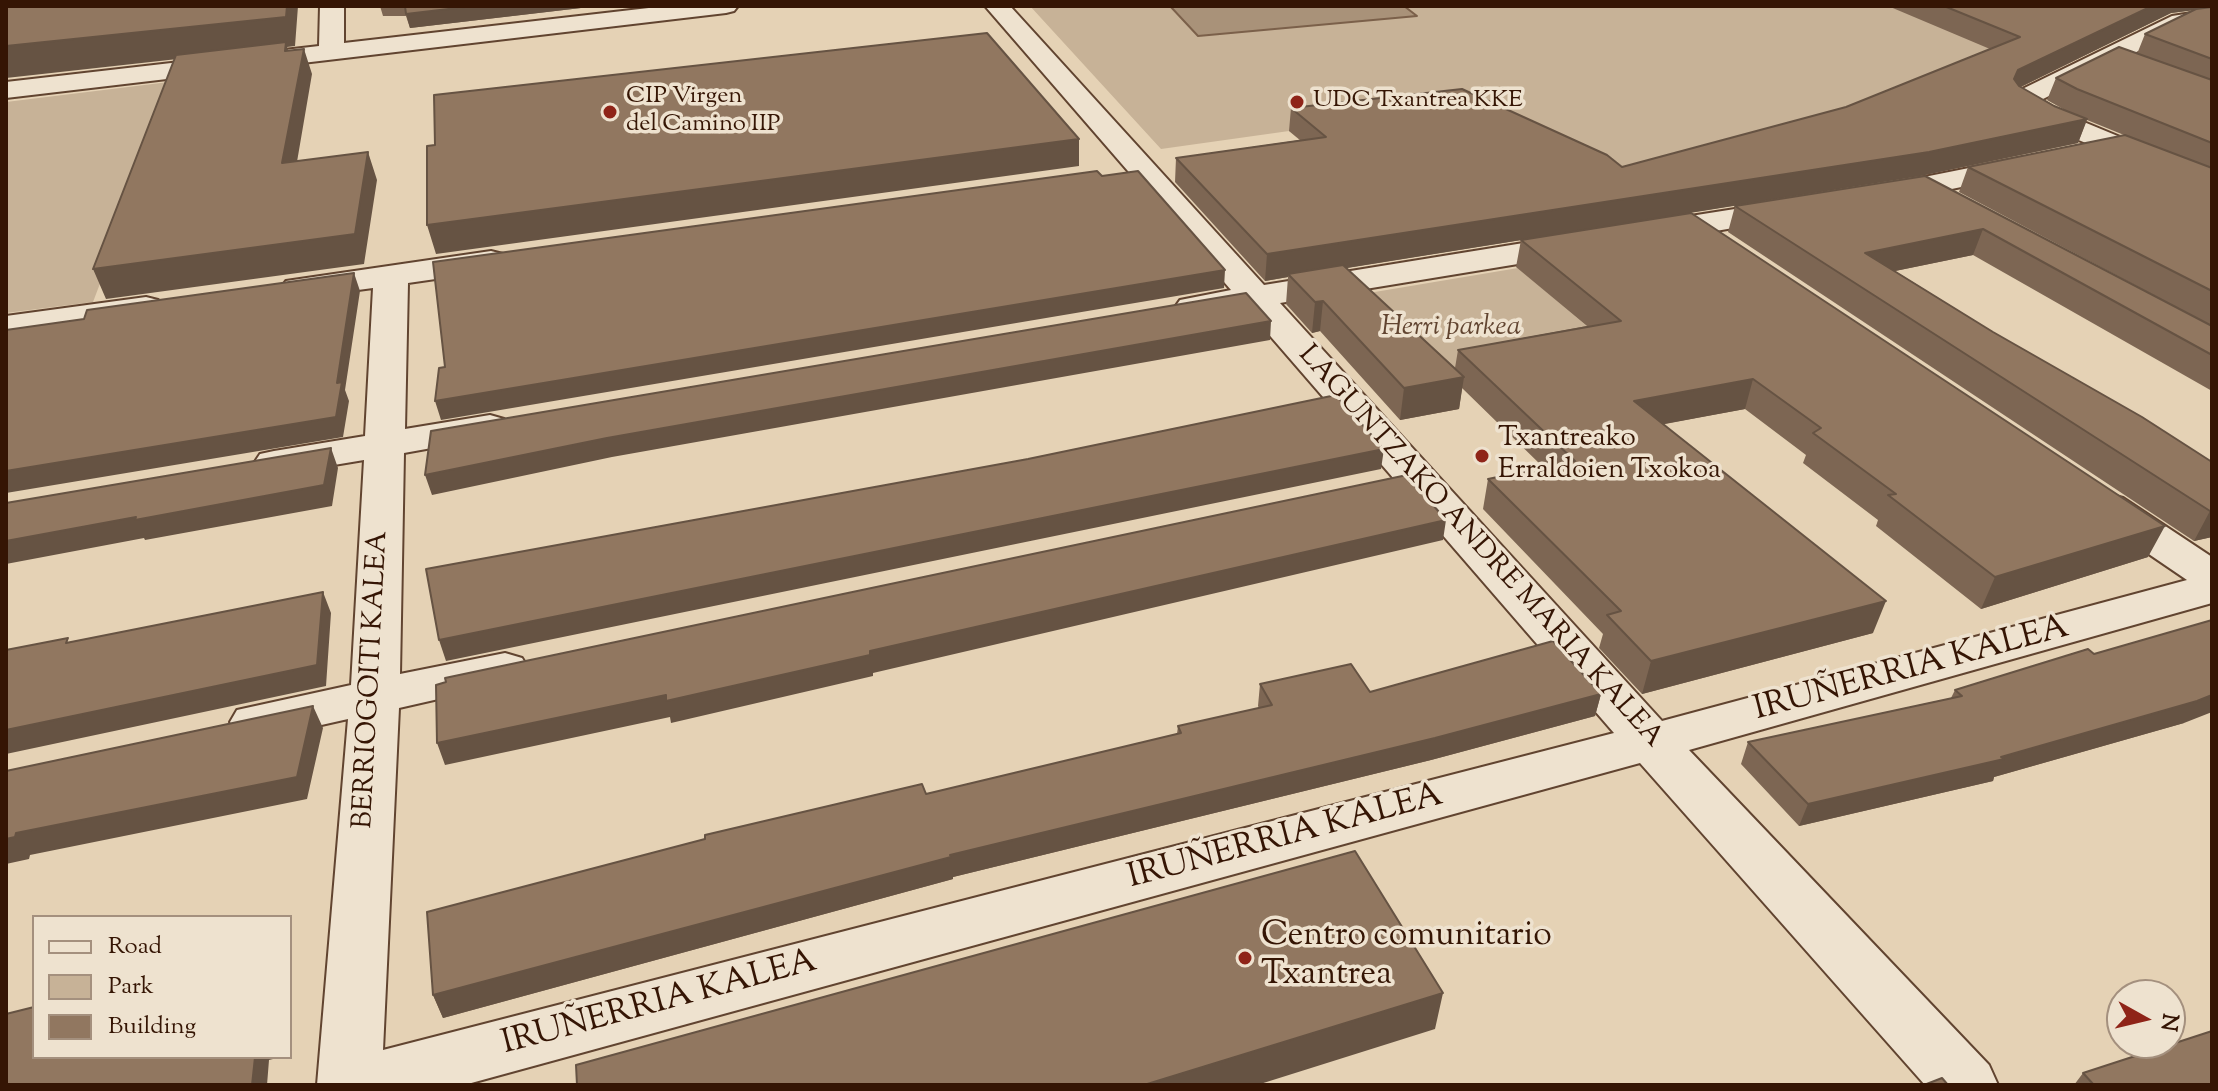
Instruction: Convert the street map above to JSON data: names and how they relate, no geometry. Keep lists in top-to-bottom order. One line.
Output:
{"streets":{"street":["LAGUNTZAKO ANDRE MARIA KALEA","IRUÑERRIA KALEA","BERRIOGOITI KALEA"]},"crossings":[["LAGUNTZAKO ANDRE MARIA KALEA","IRUÑERRIA KALEA"]],"parks":["Herri parkea"],"places":["UDC Txantrea KKE","CIP Virgen del Camino IIP","Txantreako Erraldoien Txokoa","Centro comunitario Txantrea"],"legend":["Road","Park","Building"],"north":"right"}
